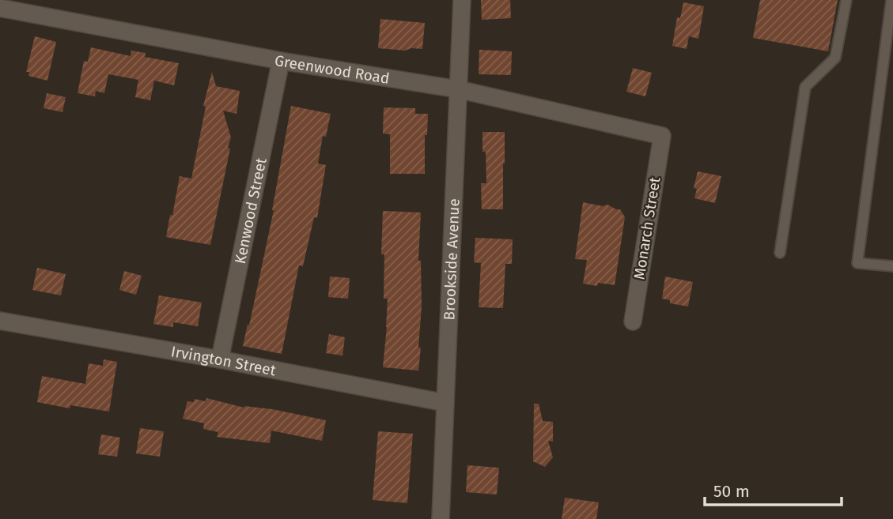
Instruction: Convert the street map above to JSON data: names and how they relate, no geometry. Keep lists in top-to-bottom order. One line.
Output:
{"streets":{"street":["Greenwood Road","Kenwood Street","Monarch Street","Brookside Avenue","Irvington Street"]},"crossings":[["Greenwood Road","Kenwood Street"],["Greenwood Road","Monarch Street"],["Greenwood Road","Brookside Avenue"],["Kenwood Street","Irvington Street"],["Brookside Avenue","Irvington Street"]],"scale_bar":"50 m"}
